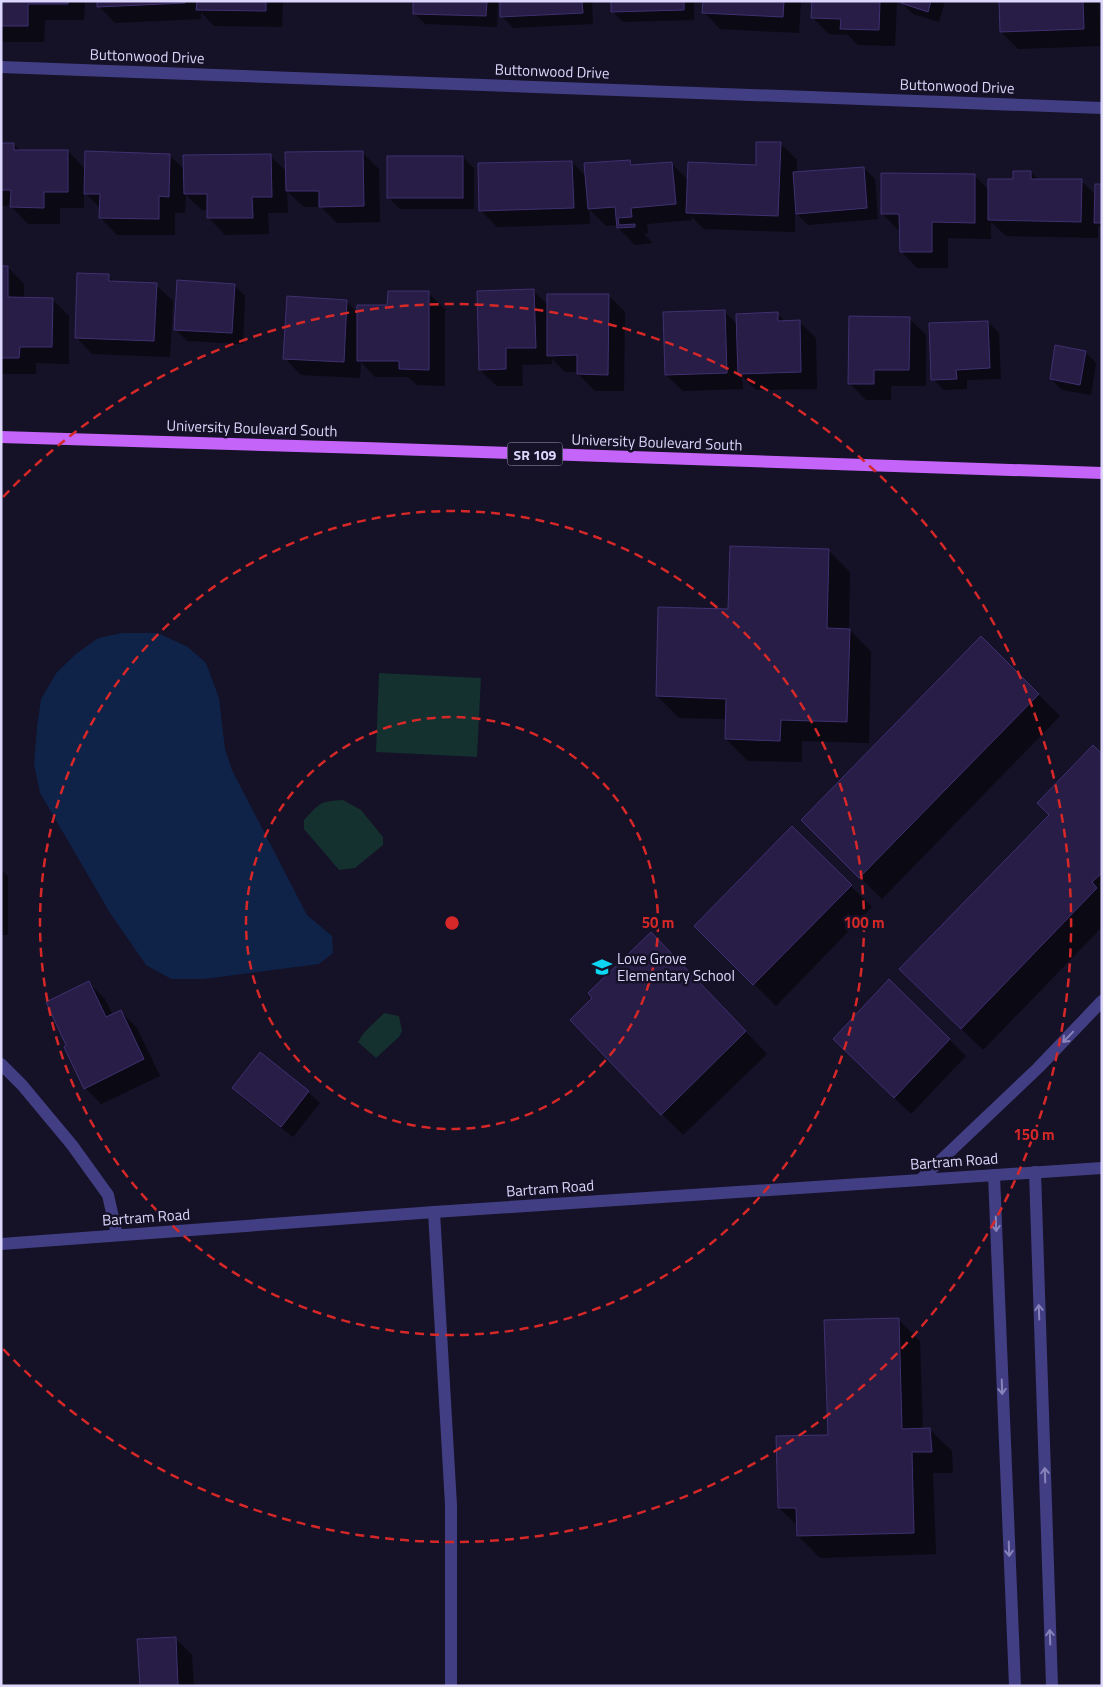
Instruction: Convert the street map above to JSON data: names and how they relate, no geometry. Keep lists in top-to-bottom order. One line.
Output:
{"streets":{"main road":["University Boulevard South","SR 109"],"street":["Buttonwood Drive","Bartram Road"]},"places":{"school or university":["Love Grove Elementary School"]},"rings":["50 m","100 m","150 m"]}
